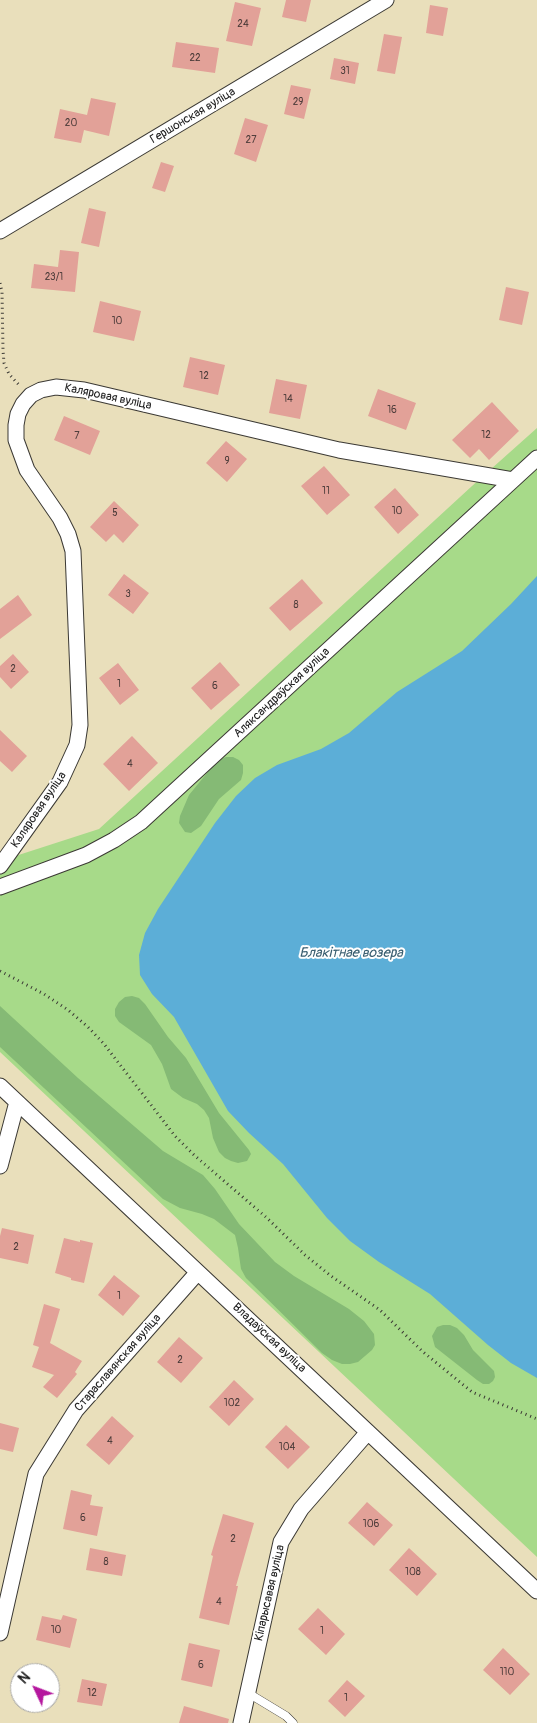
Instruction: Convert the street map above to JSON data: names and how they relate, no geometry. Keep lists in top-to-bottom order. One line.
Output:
{"streets":{"street":["Гершонская вуліца","Каляровая вуліца","Аляксандраўская вуліца","Владаўская вуліца","Стараславянская вуліца","Кіпарысавая вуліца"]},"crossings":[["Каляровая вуліца","Аляксандраўская вуліца"],["Владаўская вуліца","Стараславянская вуліца"],["Владаўская вуліца","Кіпарысавая вуліца"]],"water":["Блакітнае возера"],"house_numbers":["24","22","31","29","20","27","23/1","10","12","14","16","12","7","9","11","10","5","3","8","2","1","6","4","2","1","2","102","4","104","6","106","2","8","108","4","10","1","6","110","12","1"],"north":"top left"}
